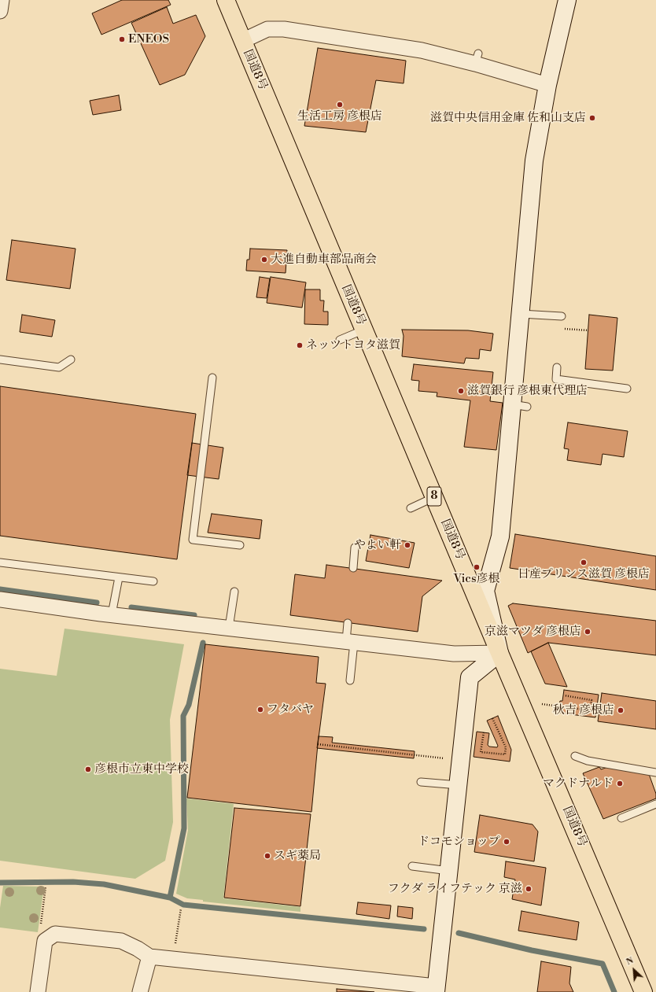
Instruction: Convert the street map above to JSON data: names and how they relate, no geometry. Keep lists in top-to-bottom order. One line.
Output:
{"streets":{"highway":["国道8号","8"]},"places":["ENEOS","生活工房 彦根店","滋賀中央信用金庫 佐和山支店","大進自動車部品商会","ネッツトヨタ滋賀","滋賀銀行 彦根東代理店","やよい軒","日産プリンス滋賀 彦根店","Vics彦根","京滋マツダ 彦根店","フタバヤ","秋吉 彦根店","彦根市立東中学校","マクドナルド","ドコモショップ","スギ薬局","フクダ ライフテック 京滋"],"north":"top left"}
